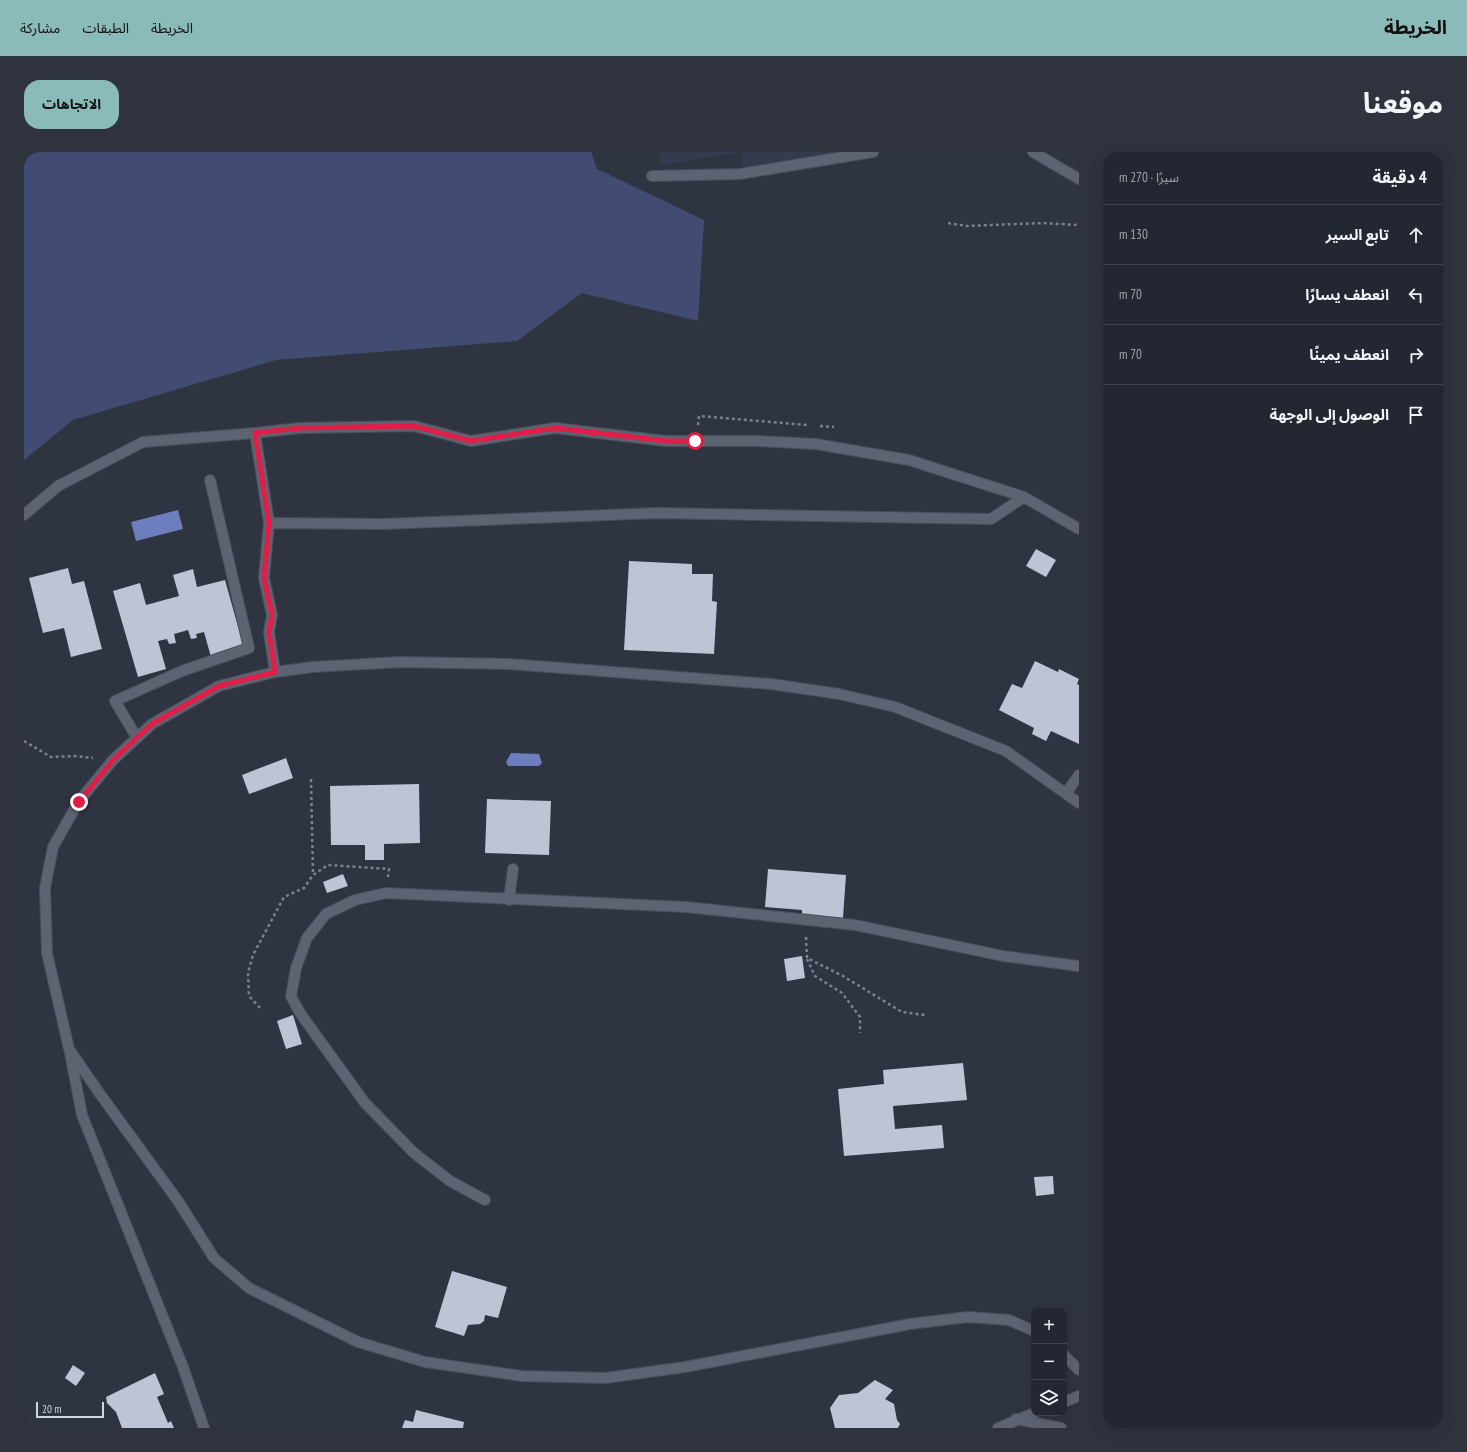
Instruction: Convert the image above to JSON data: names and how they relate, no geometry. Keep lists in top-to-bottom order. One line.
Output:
{"scale_bar":"20 m","page":{"header":"الخريطة","nav":["الخريطة","الطبقات","مشاركة"],"title":"موقعنا","buttons":"الاتجاهات","heading":["4 دقيقة","سيرًا · 270 m"],"list":[["تابع السير","130 m"],["انعطف يسارًا","70 m"],["انعطف يمينًا","70 m"],"الوصول إلى الوجهة"],"map_buttons":["+","−"],"scale":"20 m"}}
